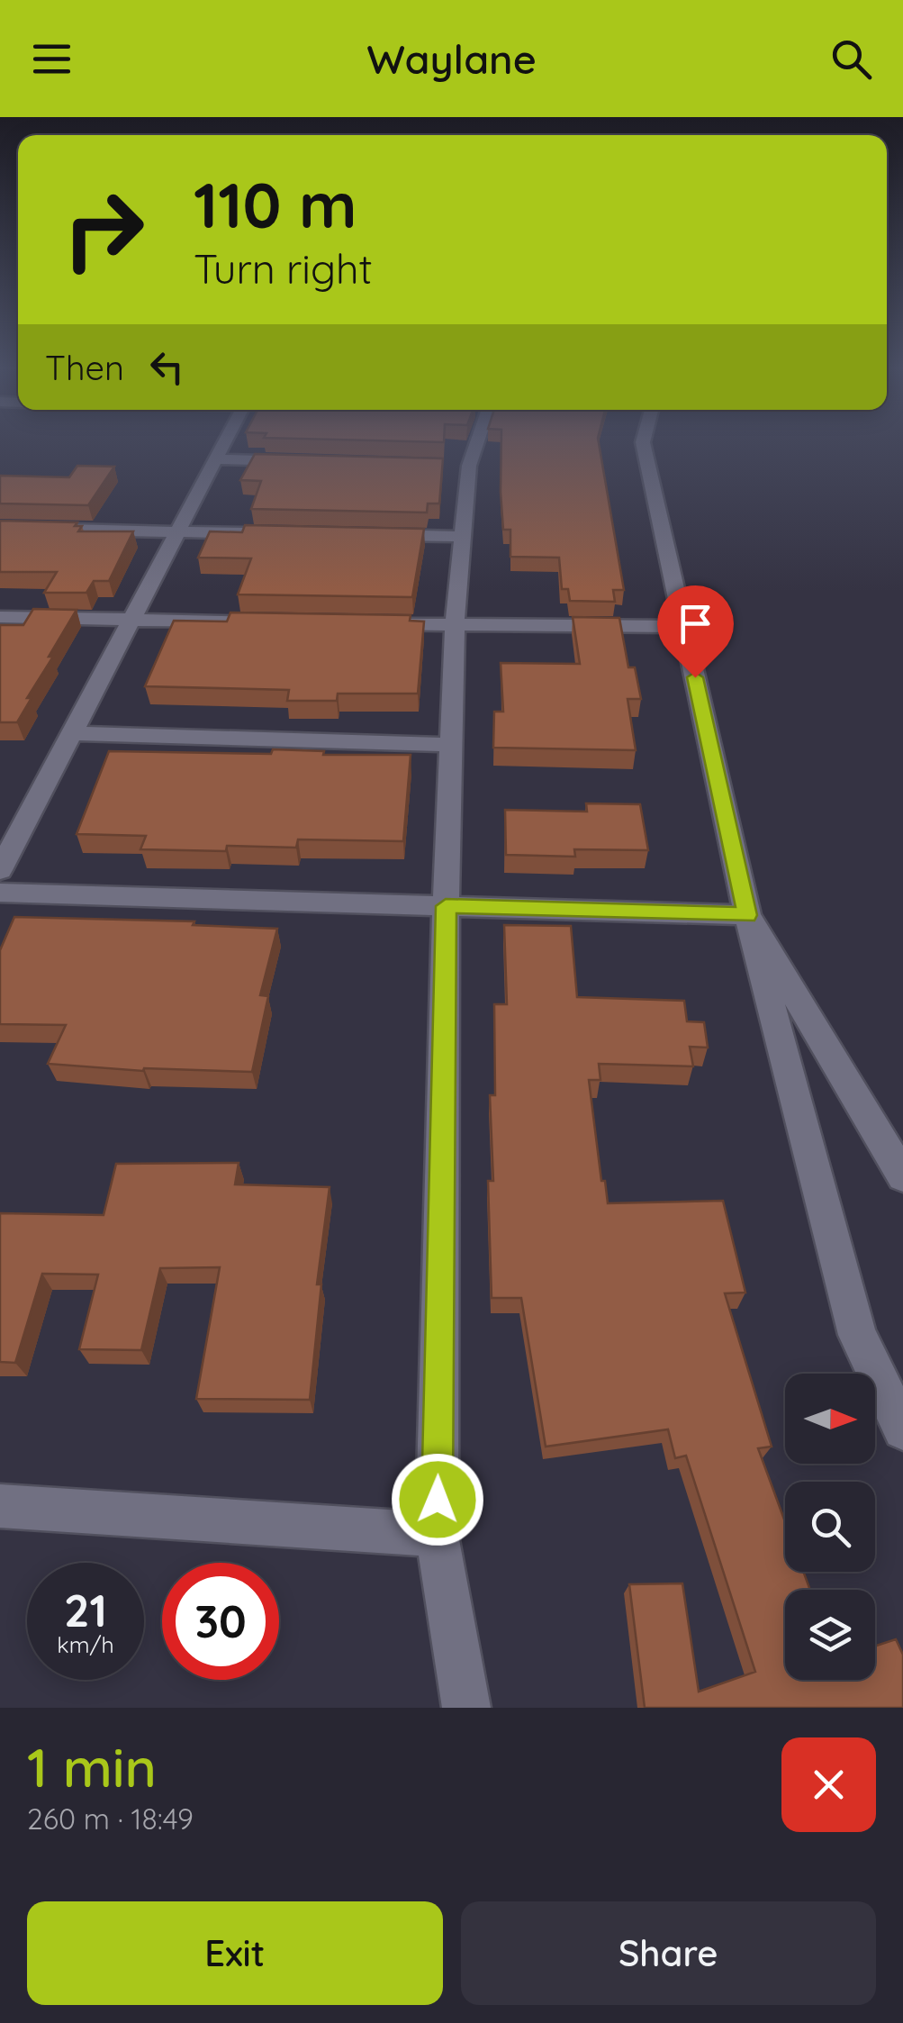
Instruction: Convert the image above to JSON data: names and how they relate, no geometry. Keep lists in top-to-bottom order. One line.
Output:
{"north":"right","page":{"header":"Waylane","turn":["110 m","Turn right"],"then":"Then","speed":"21 km/h","limit":"30","heading":["1 min","260 m · 18:49"],"buttons":["Exit","Share"]}}
